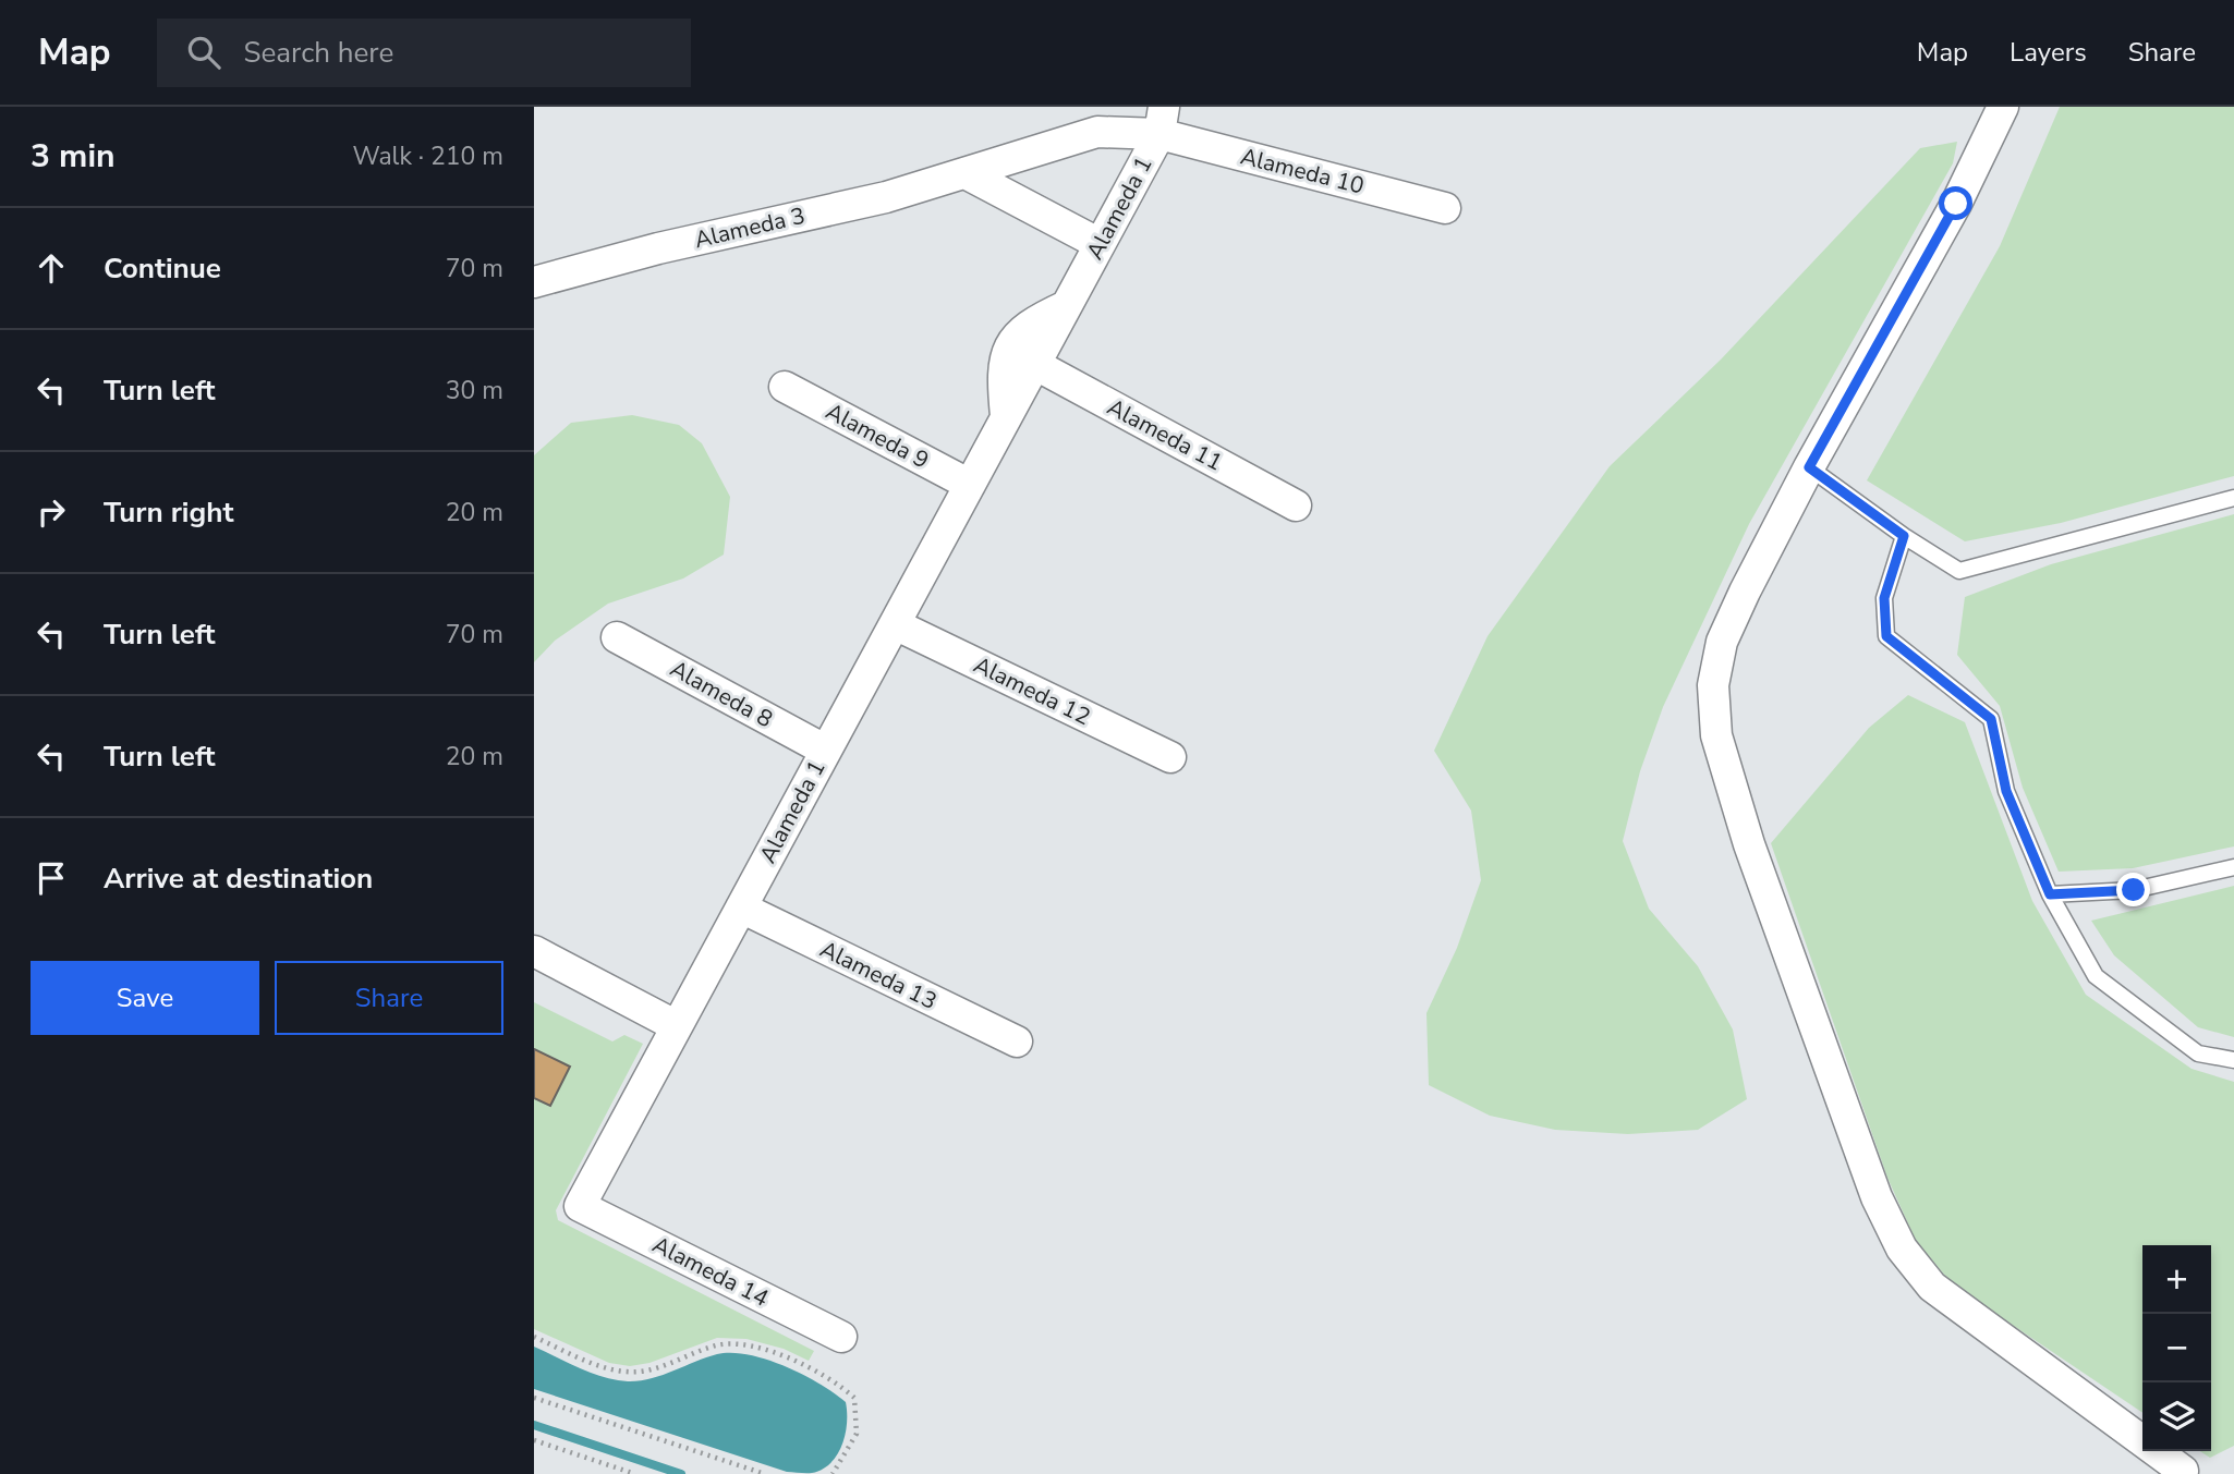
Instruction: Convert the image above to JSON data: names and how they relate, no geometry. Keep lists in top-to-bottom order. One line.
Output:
{"streets":{"street":["Alameda 10","Alameda 1","Alameda 3","Alameda 11","Alameda 9","Alameda 12","Alameda 8","Alameda 13","Alameda 14"]},"crossings":[["Alameda 10","Alameda 1"],["Alameda 10","Alameda 3"],["Alameda 1","Alameda 3"],["Alameda 1","Alameda 11"],["Alameda 1","Alameda 9"],["Alameda 1","Alameda 12"],["Alameda 1","Alameda 8"],["Alameda 1","Alameda 13"],["Alameda 1","Alameda 14"]],"page":{"header":"Map","search":"Search here","nav":["Map","Layers","Share"],"heading":["3 min","Walk · 210 m"],"list":[["Continue","70 m"],["Turn left","30 m"],["Turn right","20 m"],["Turn left","70 m"],["Turn left","20 m"],"Arrive at destination"],"buttons":["Save","Share"],"map_buttons":["+","−"]}}
